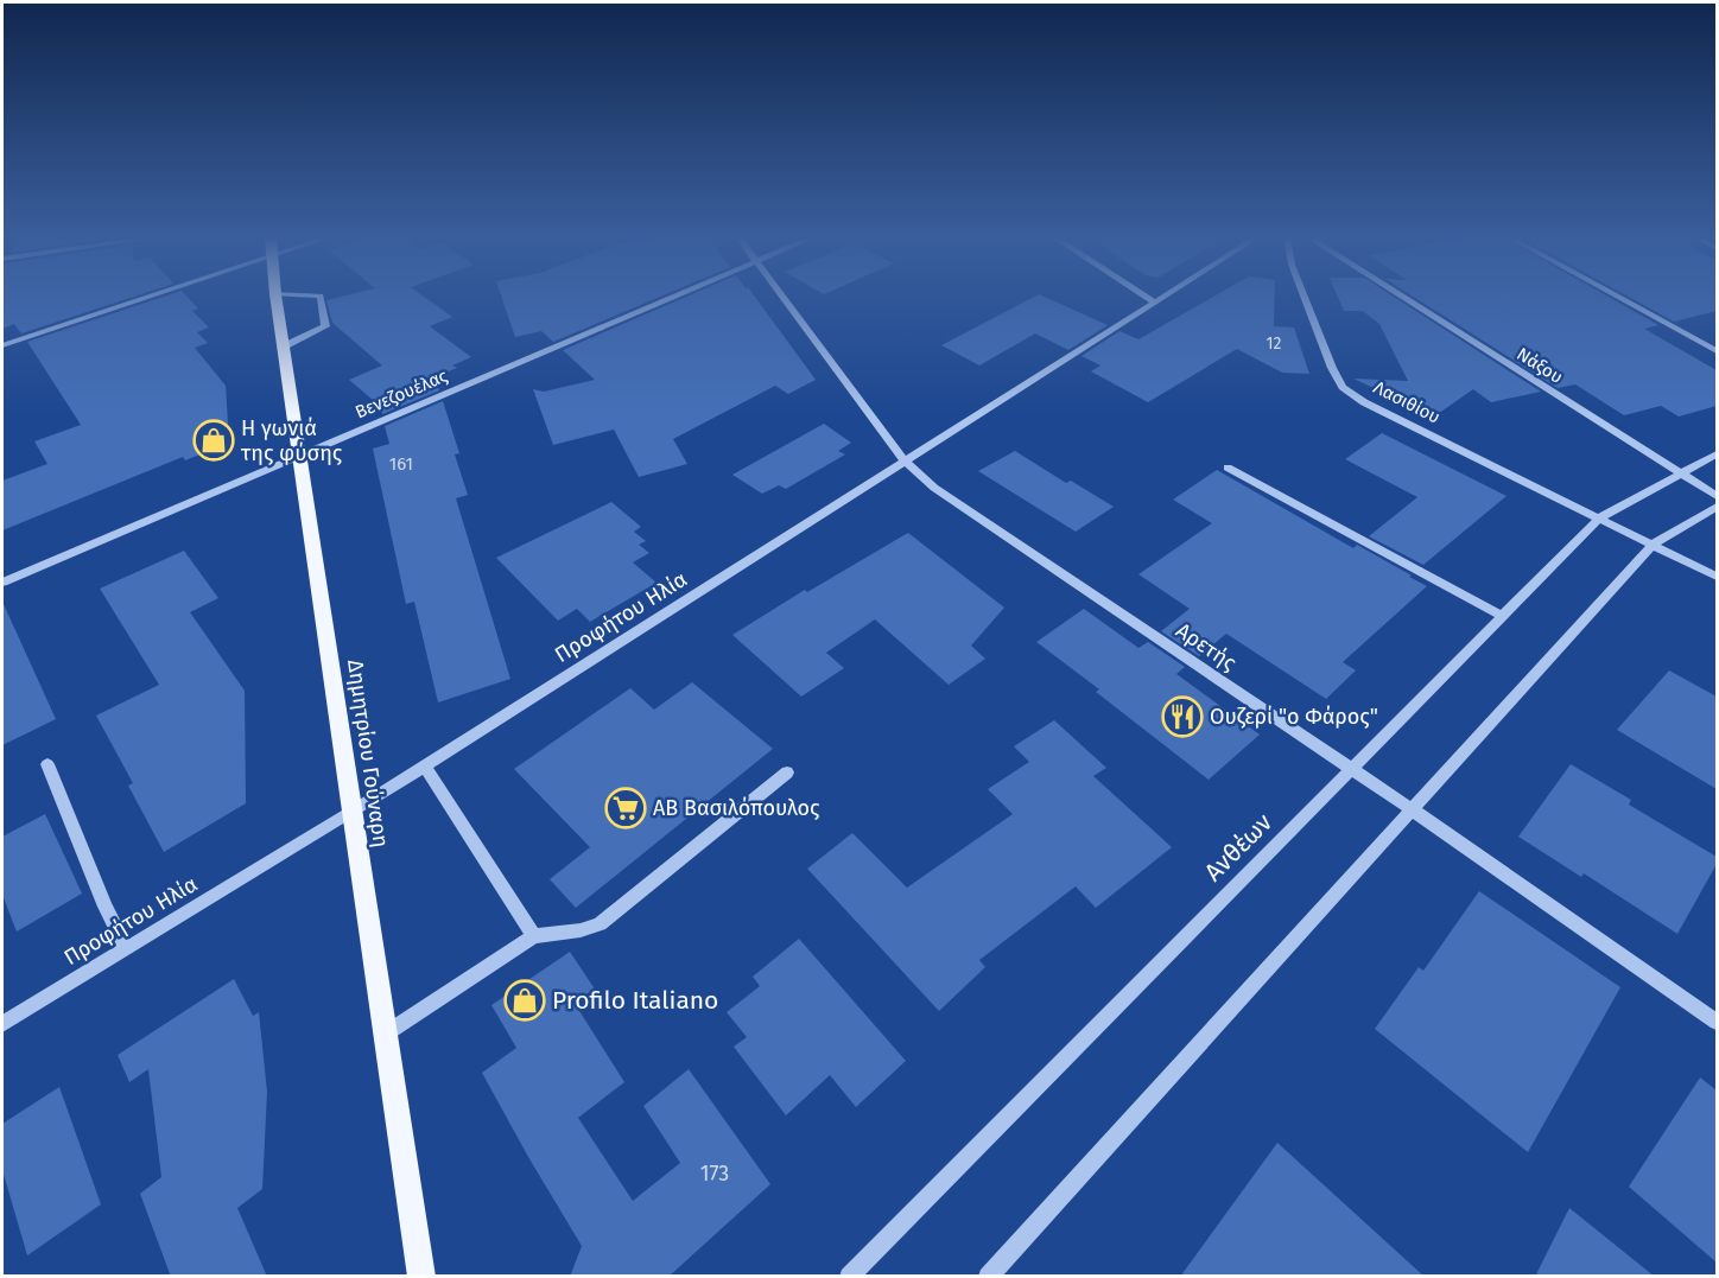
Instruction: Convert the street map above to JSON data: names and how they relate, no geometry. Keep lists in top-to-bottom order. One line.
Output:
{"streets":{"main road":["Δημητρίου Γούναρη"],"street":["Νάξου","Βενεζουέλας","Λασιθίου","Προφήτου Ηλία","Αρετής","Ανθέων"]},"crossings":[["Νάξου","Ανθέων"],["Βενεζουέλας","Δημητρίου Γούναρη"],["Λασιθίου","Ανθέων"],["Προφήτου Ηλία","Αρετής"],["Προφήτου Ηλία","Δημητρίου Γούναρη"],["Αρετής","Ανθέων"]],"places":{"shop":["Η γωνιά της φύσης","Profilo Italiano"],"restaurant":["Ουζερί \"ο Φάρος\""],"supermarket":["ΑΒ Βασιλόπουλος"]},"house_numbers":["12","161","173"]}
